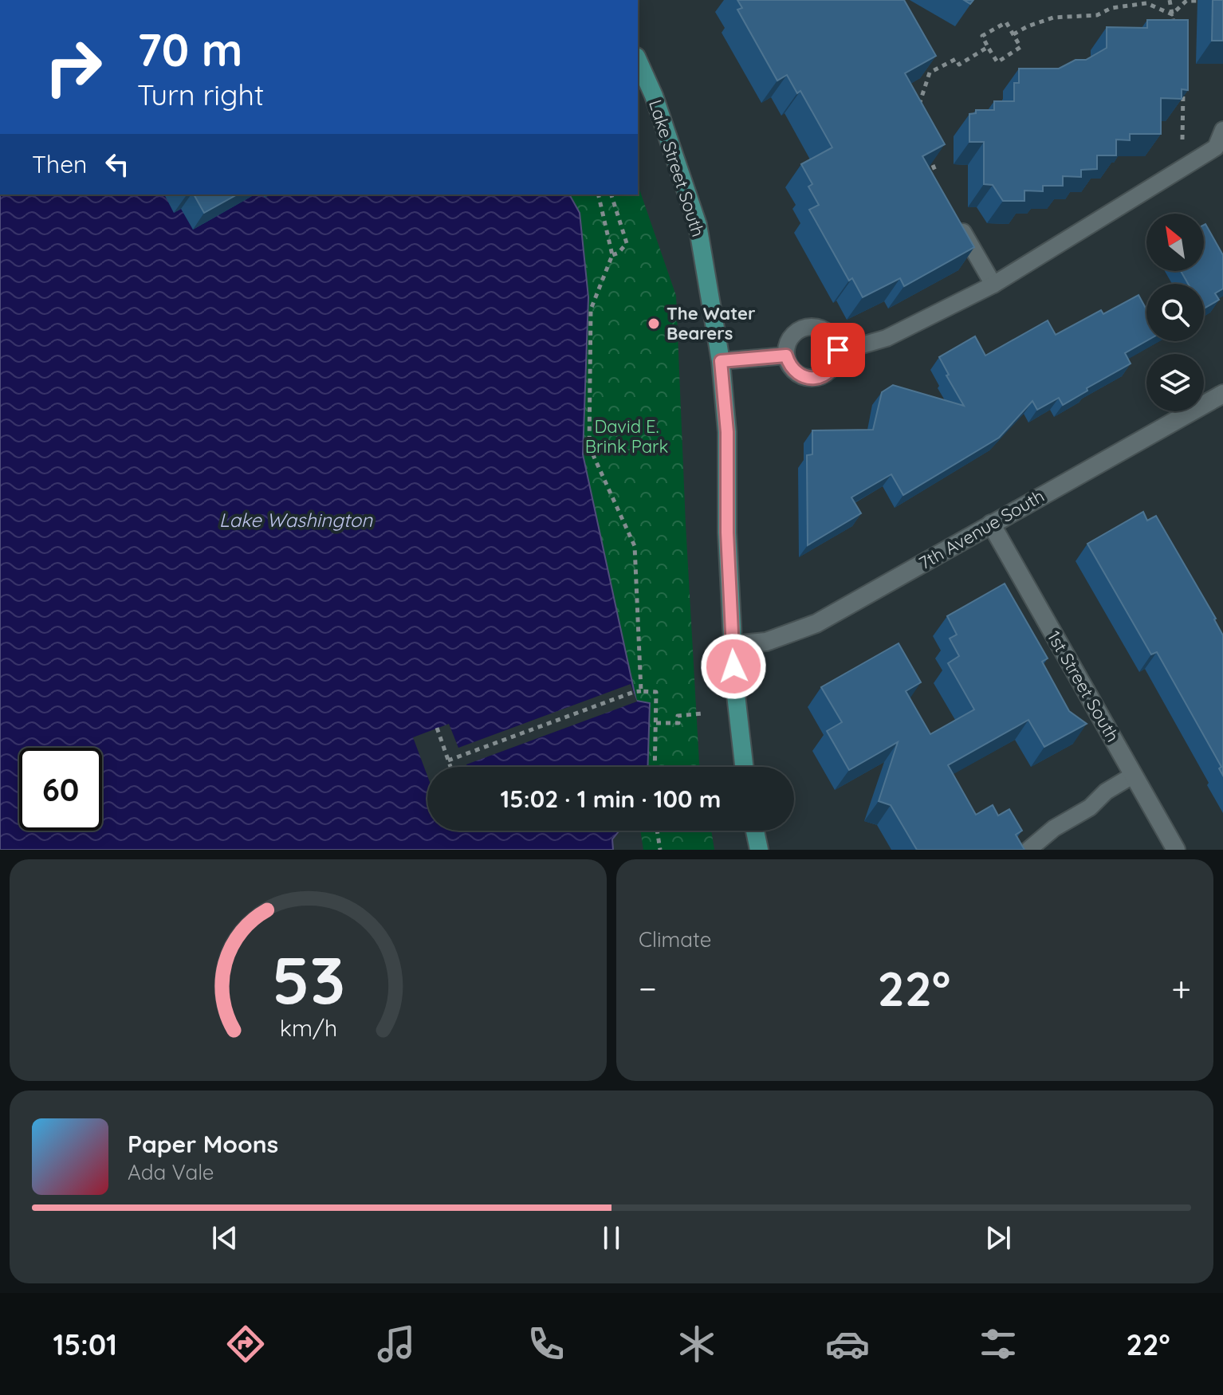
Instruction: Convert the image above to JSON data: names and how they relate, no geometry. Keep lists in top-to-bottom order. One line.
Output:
{"streets":{"main road":["Lake Street South"],"street":["7th Avenue South","1st Street South"]},"crossings":[["Lake Street South","7th Avenue South"],["7th Avenue South","1st Street South"]],"water":["Lake Washington"],"parks":["David E. Brink Park"],"places":["The Water Bearers"],"north":"top left","page":{"turn":["70 m","Turn right"],"then":"Then","limit":"60","trip":"15:02 · 1 min · 100 m","tile":"Climate","heat":["−","22°","+"],"song":["Paper Moons","Ada Vale"],"tabs":["15:01","22°"],"gauge":["53","km/h"]}}
